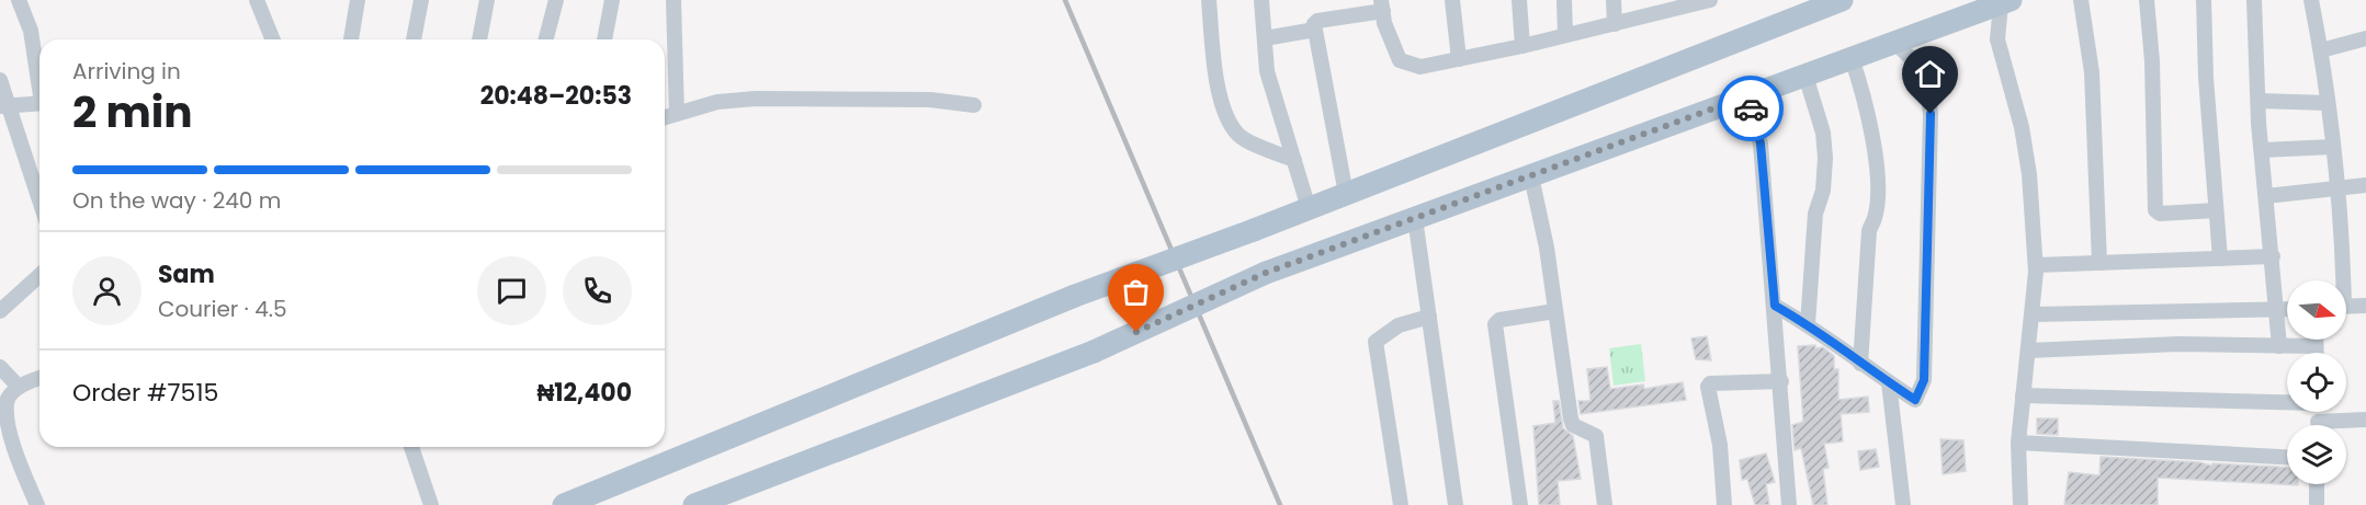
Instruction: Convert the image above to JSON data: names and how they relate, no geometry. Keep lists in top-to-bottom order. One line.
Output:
{"north":"right","page":{"heading":["2 min","Arriving in","20:48–20:53"],"panel":["Sam","Courier · 4.5","Order #7515","₦12,400"],"bar":"On the way · 240 m"}}
